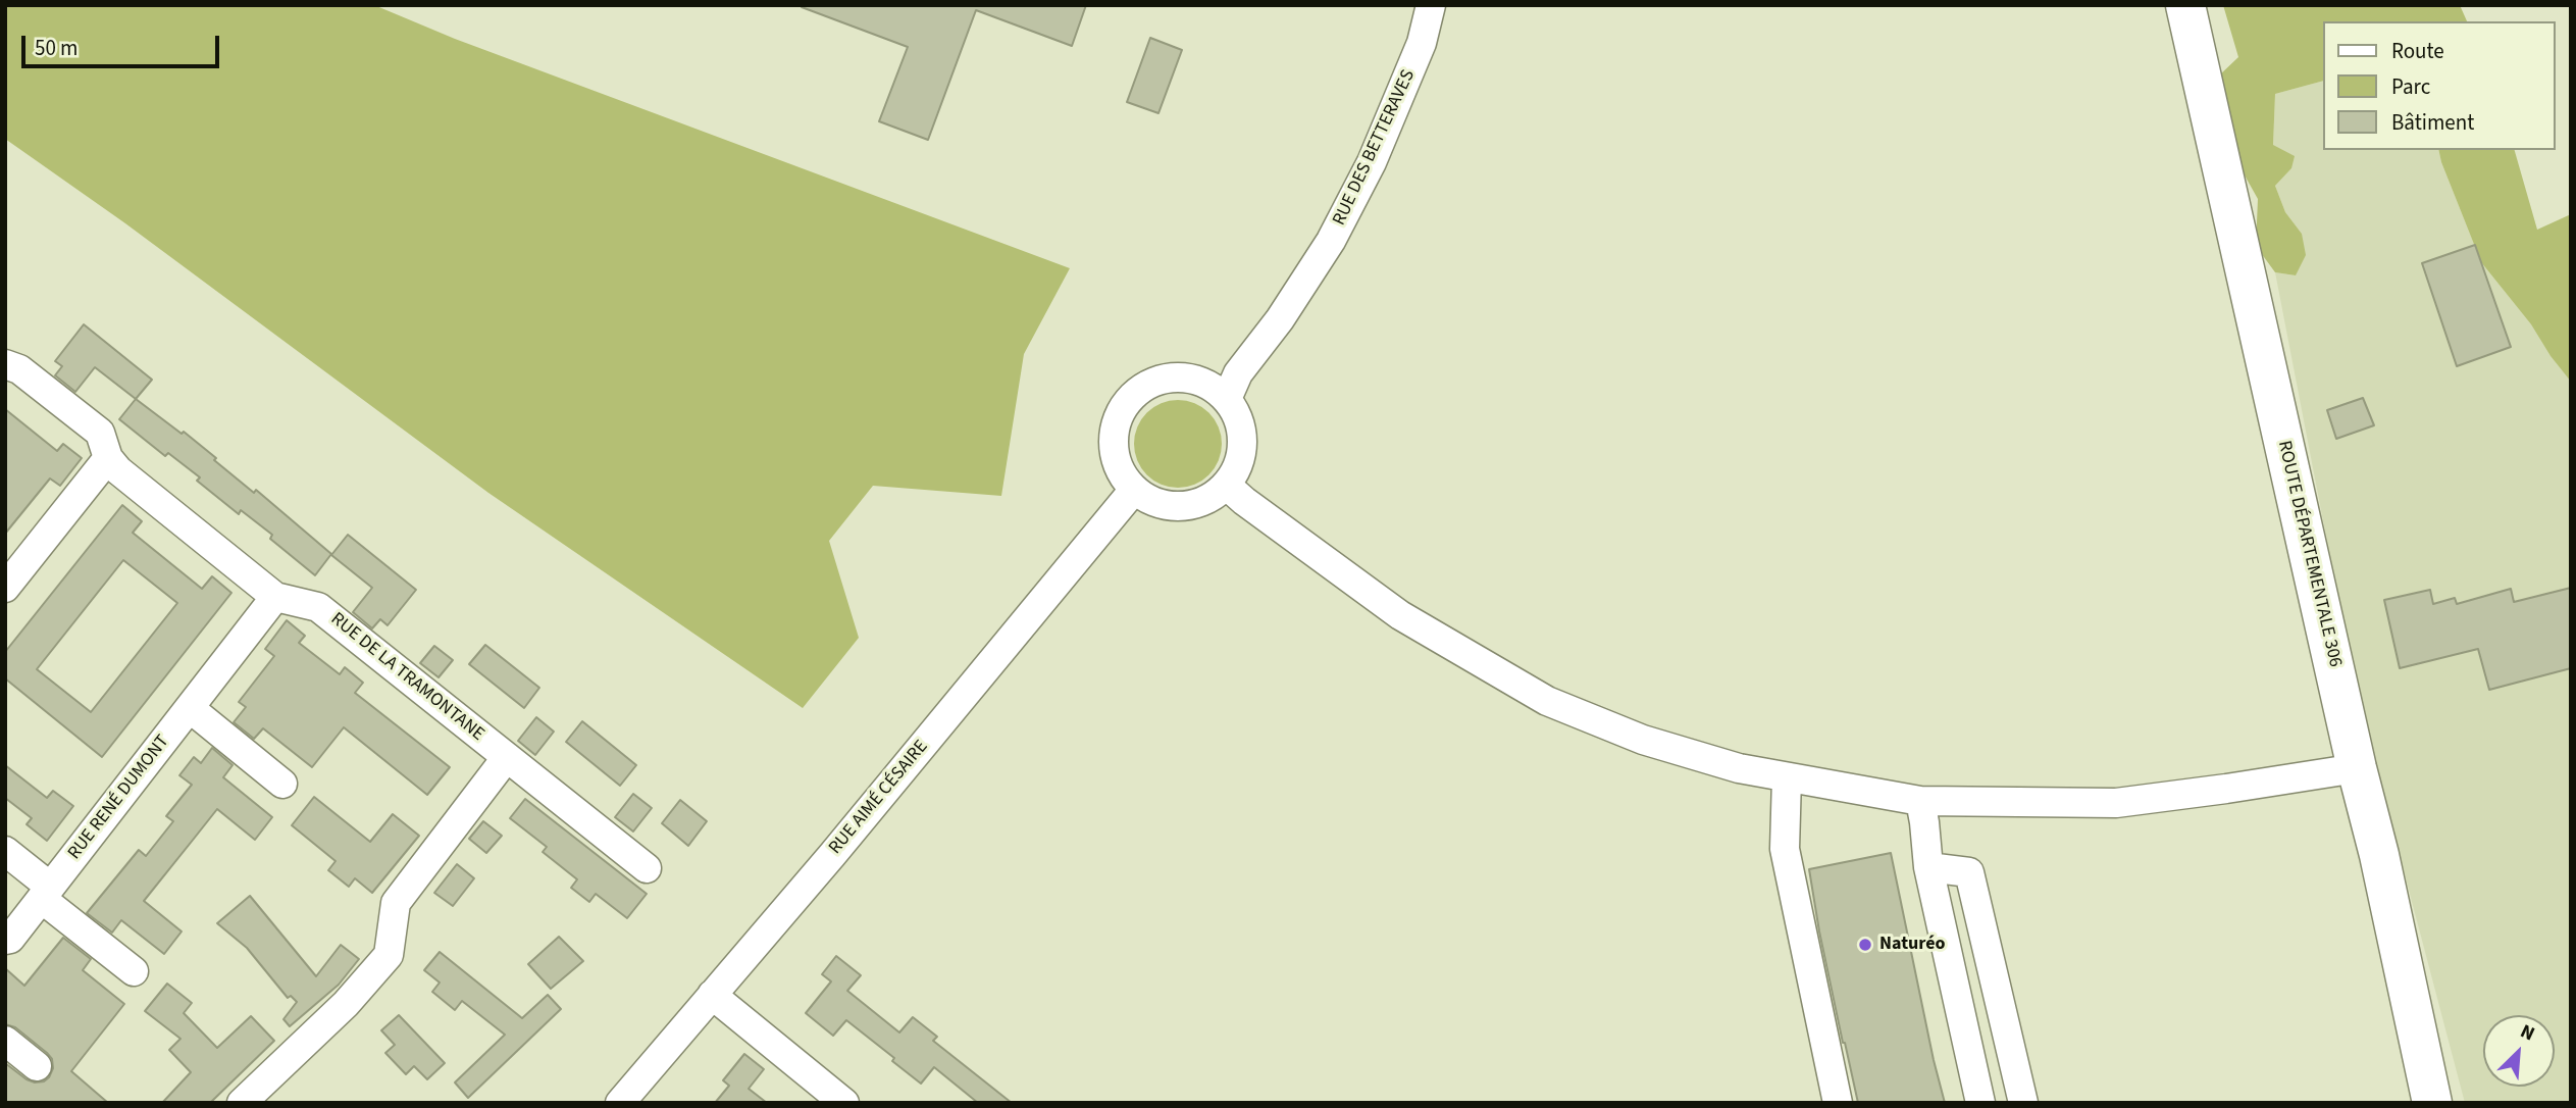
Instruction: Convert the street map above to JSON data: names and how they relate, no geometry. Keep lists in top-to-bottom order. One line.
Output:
{"streets":{"main road":["ROUTE DÉPARTEMENTALE 306"],"street":["RUE DES BETTERAVES","RUE DE LA TRAMONTANE","RUE RENÉ DUMONT","RUE AIMÉ CÉSAIRE"]},"crossings":[["RUE DES BETTERAVES","RUE AIMÉ CÉSAIRE"],["RUE DE LA TRAMONTANE","RUE RENÉ DUMONT"]],"places":["Naturéo"],"legend":["Route","Parc","Bâtiment"],"scale_bar":"50 m","north":"top right"}
